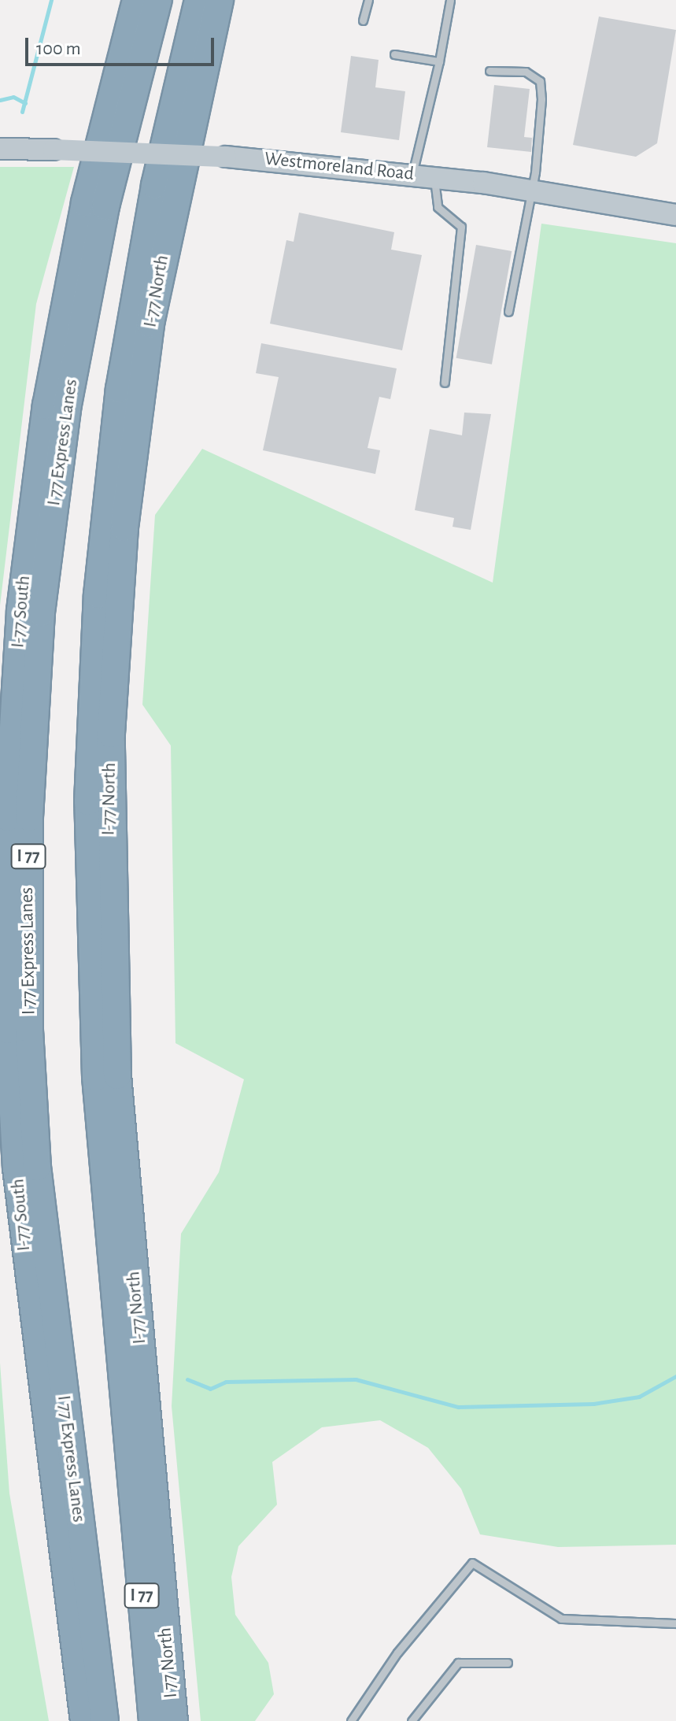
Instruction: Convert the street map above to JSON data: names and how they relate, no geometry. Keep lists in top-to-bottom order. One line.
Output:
{"streets":{"highway":["I-77 North","I 77 Express Lanes","I-77 South","I 77","I 77 North"],"street":["Westmoreland Road"]},"crossings":[["I-77 North","I 77 North"]],"scale_bar":"100 m"}
